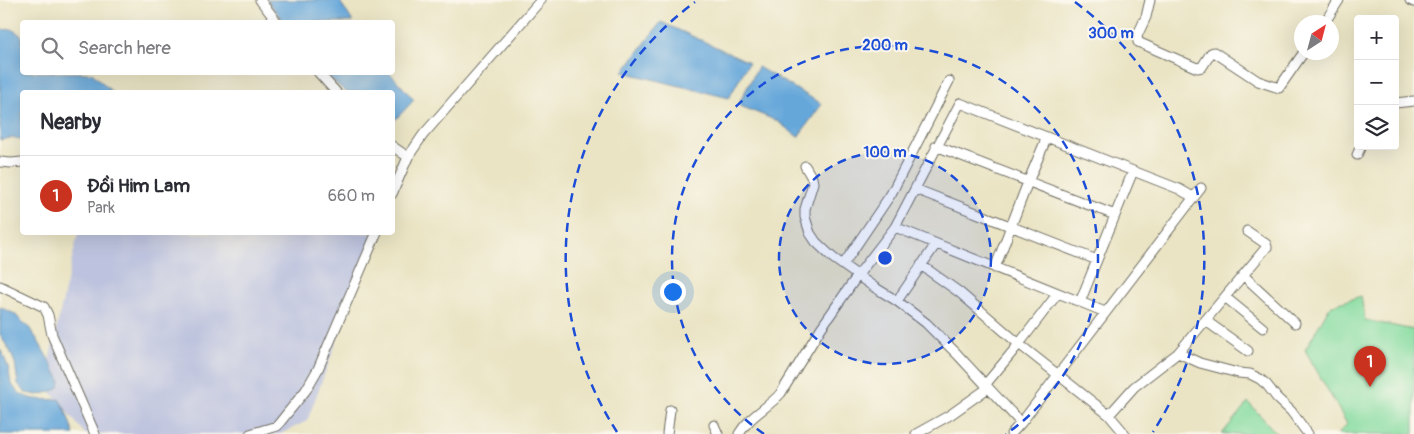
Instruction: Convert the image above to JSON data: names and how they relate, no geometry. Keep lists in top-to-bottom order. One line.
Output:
{"north":"top right","page":{"map_buttons":["+","−"],"search":"Search here","heading":"Nearby","list":[{"mark":"1","name":"Đồi Him Lam","note":"Park","value":"660 m"}],"pins":"1"},"rings":["300 m","200 m","100 m"]}
